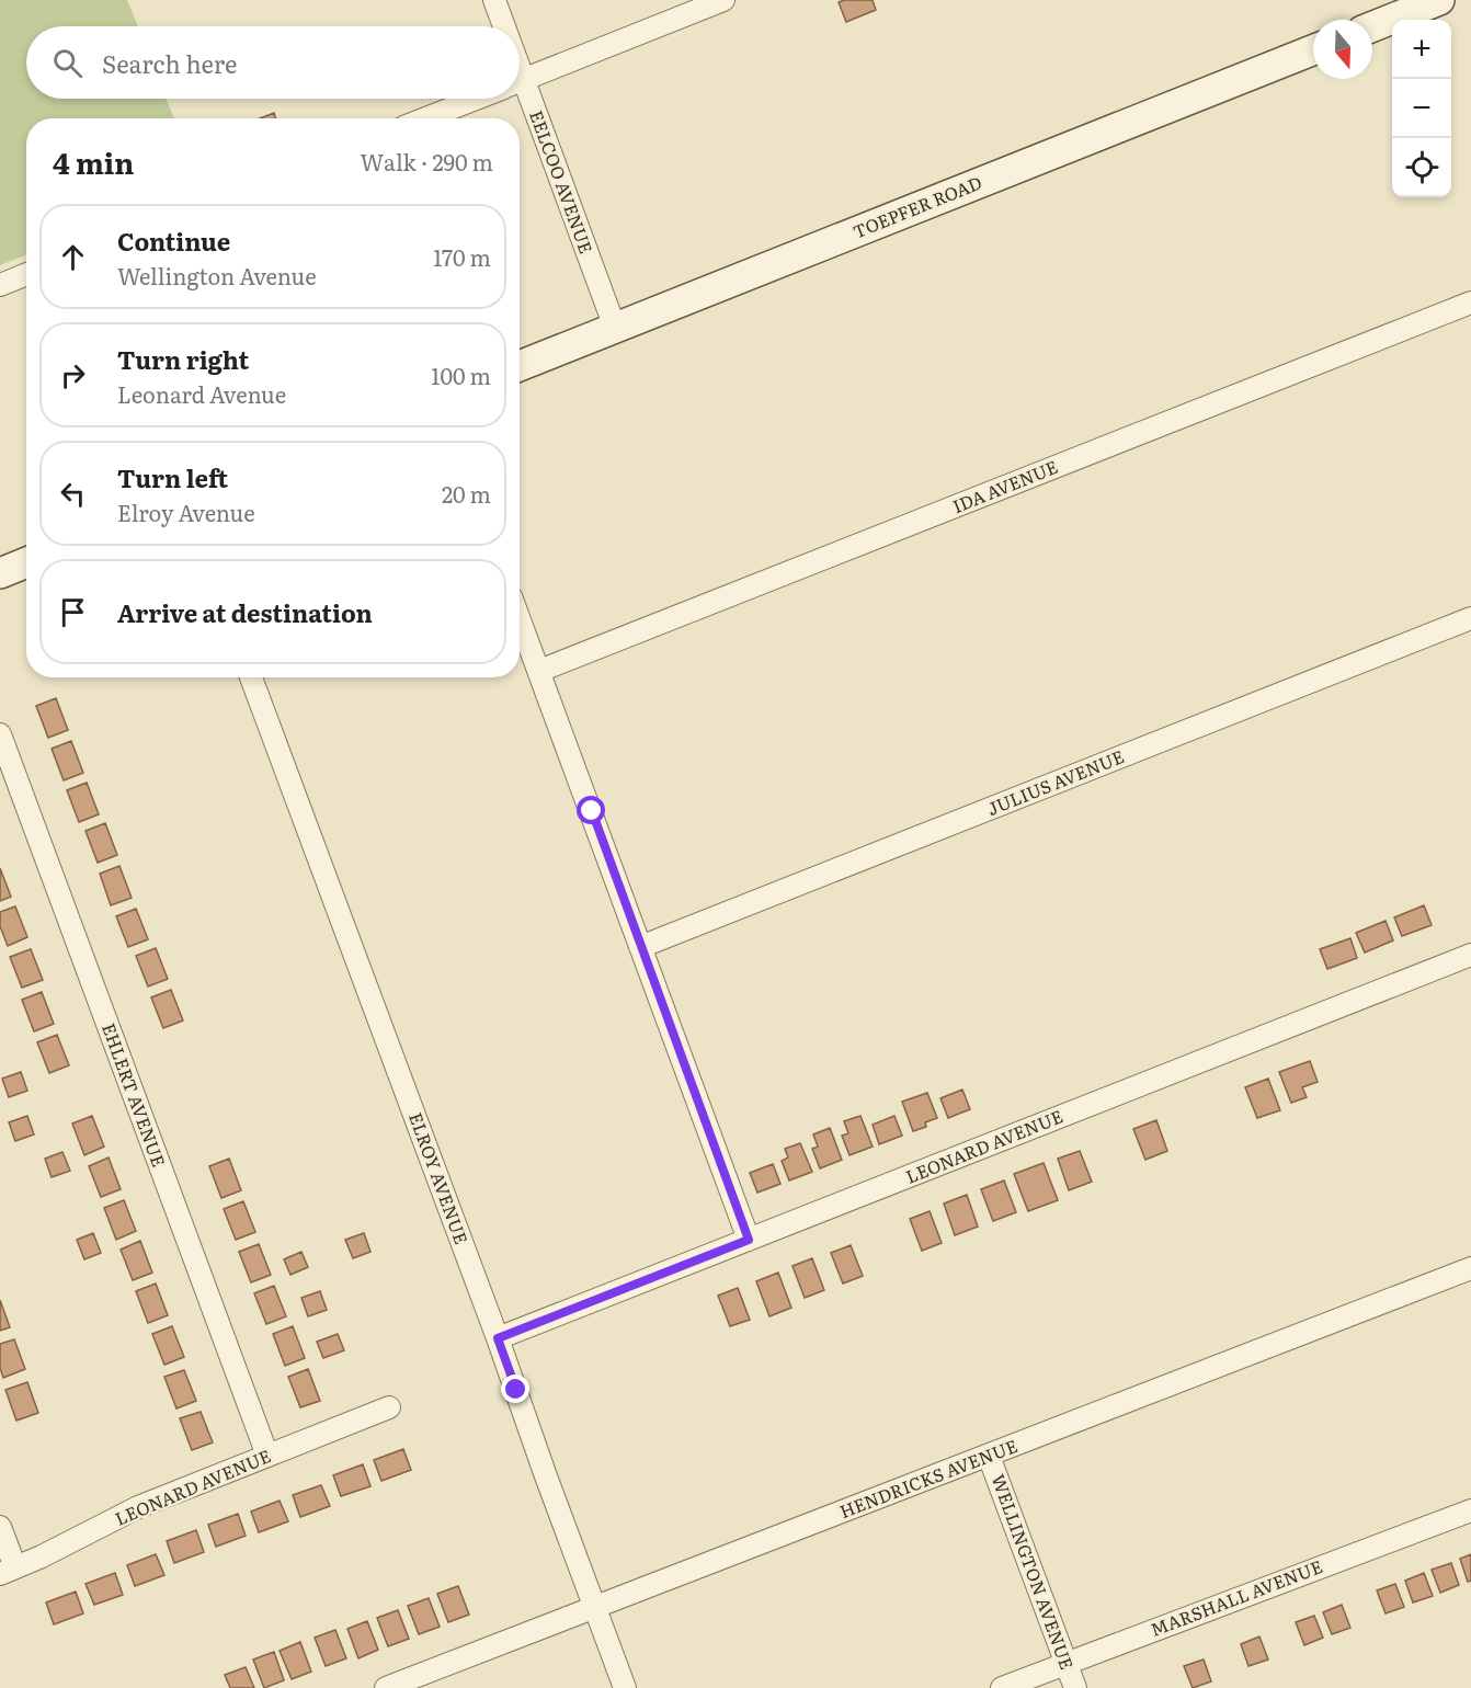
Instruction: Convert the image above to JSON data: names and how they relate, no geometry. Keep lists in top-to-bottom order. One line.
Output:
{"streets":{"street":["EELCOO AVENUE","TOEPFER ROAD","IDA AVENUE","JULIUS AVENUE","EHLERT AVENUE","LEONARD AVENUE","ELROY AVENUE","HENDRICKS AVENUE","WELLINGTON AVENUE","MARSHALL AVENUE"]},"crossings":[["EELCOO AVENUE","TOEPFER ROAD"],["EHLERT AVENUE","LEONARD AVENUE"],["LEONARD AVENUE","ELROY AVENUE"],["ELROY AVENUE","HENDRICKS AVENUE"],["HENDRICKS AVENUE","WELLINGTON AVENUE"],["WELLINGTON AVENUE","MARSHALL AVENUE"]],"north":"bottom","page":{"map_buttons":["+","−"],"search":"Search here","heading":["4 min","Walk · 290 m"],"list":[["Continue","Wellington Avenue","170 m"],["Turn right","Leonard Avenue","100 m"],["Turn left","Elroy Avenue","20 m"],"Arrive at destination"]}}
